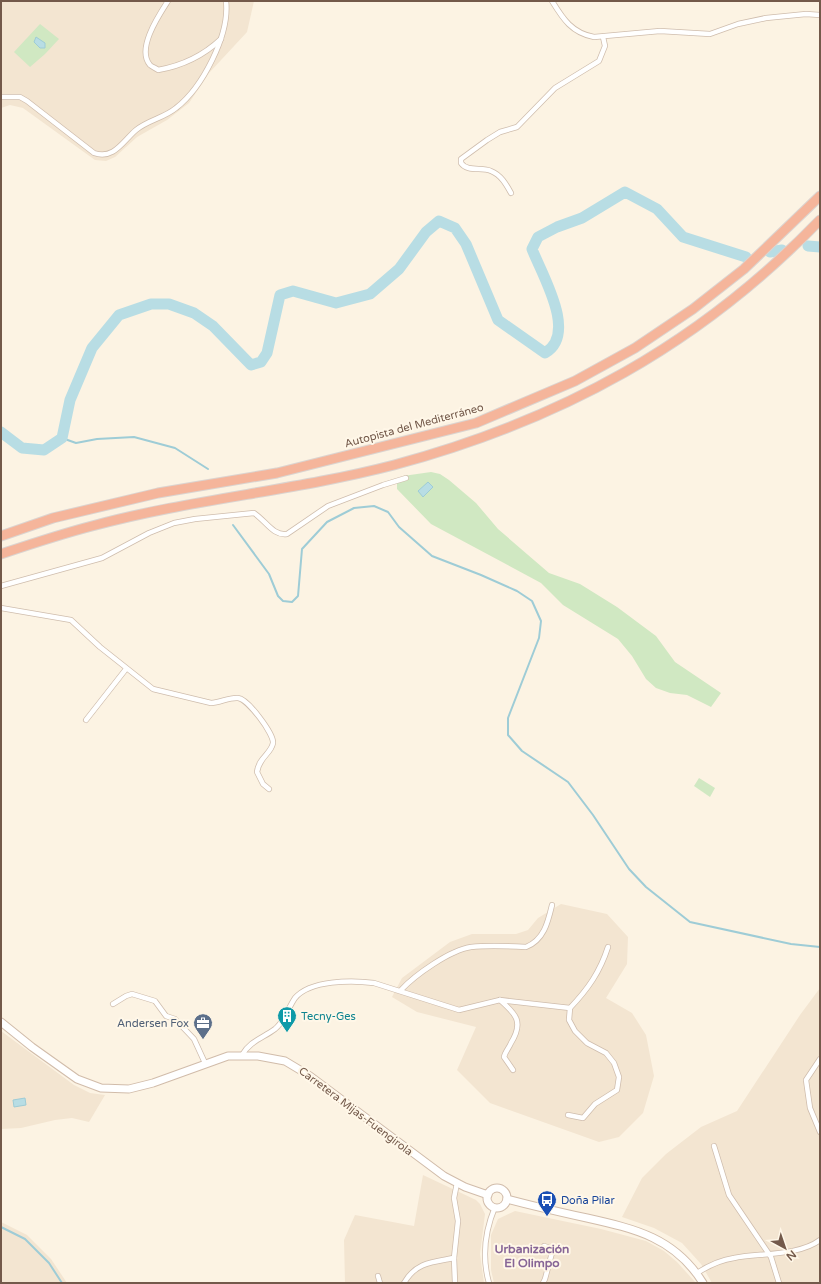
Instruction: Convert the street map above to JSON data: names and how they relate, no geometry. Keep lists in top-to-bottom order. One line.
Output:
{"streets":{"highway":["Autopista del Mediterráneo"],"main road":["Carretera Mijas-Fuengirola"]},"districts":["Urbanización El Olimpo"],"places":{"building":["Tecny-Ges"],"office":["Andersen Fox"],"bus stop":["Doña Pilar"]},"north":"bottom right"}
